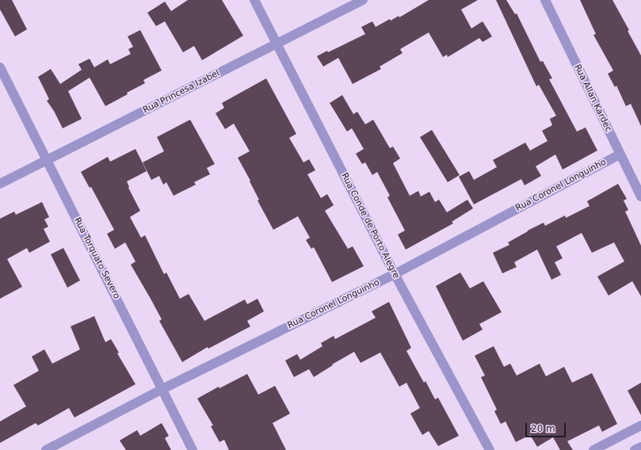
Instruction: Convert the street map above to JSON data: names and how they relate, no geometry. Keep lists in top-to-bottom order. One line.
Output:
{"streets":{"street":["Rua Princesa Izabel","Rua Allan Kardec","Rua Coronel Longuinho","Rua Conde de Porto Alegre","Rua Torquato Severo"]},"crossings":[["Rua Princesa Izabel","Rua Conde de Porto Alegre"],["Rua Princesa Izabel","Rua Torquato Severo"],["Rua Allan Kardec","Rua Coronel Longuinho"],["Rua Coronel Longuinho","Rua Conde de Porto Alegre"],["Rua Coronel Longuinho","Rua Torquato Severo"]],"scale_bar":"20 m"}
